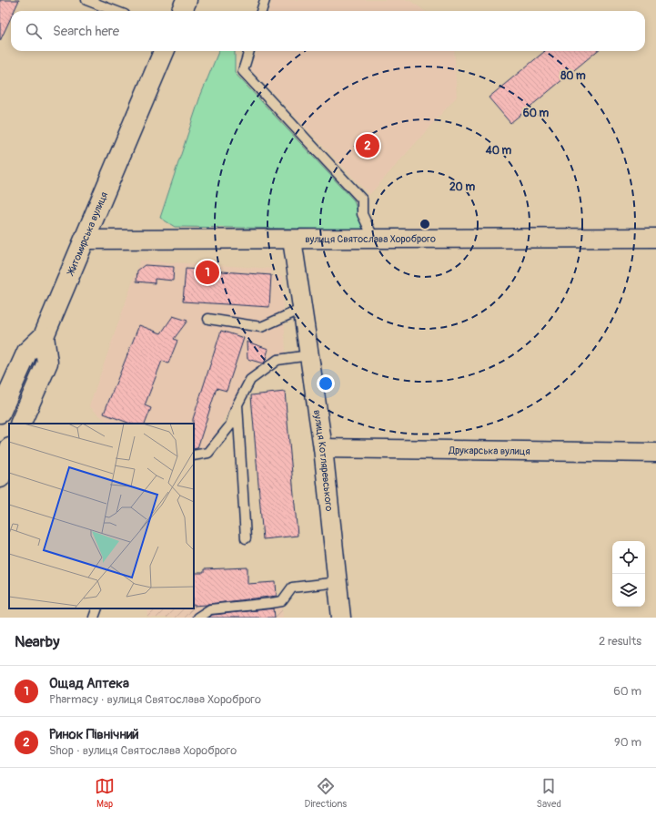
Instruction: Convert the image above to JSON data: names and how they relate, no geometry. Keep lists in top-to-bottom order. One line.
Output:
{"streets":{"main road":["Житомирська вулиця"],"street":["вулиця Святослава Хороброго","Друкарська вулиця","вулиця Котляревського"]},"crossings":[["Житомирська вулиця","вулиця Святослава Хороброго"],["вулиця Святослава Хороброго","вулиця Котляревського"],["Друкарська вулиця","вулиця Котляревського"]],"page":{"search":"Search here","pins":["2","1"],"heading":["Nearby","2 results"],"list":[{"mark":"1","name":"Ощад Аптека","note":"Pharmacy · вулиця Святослава Хороброго","value":"60 m"},{"mark":"2","name":"Ринок Північний","note":"Shop · вулиця Святослава Хороброго","value":"90 m"}],"nav":["Map","Directions","Saved"]},"rings":["80 m","60 m","40 m","20 m"]}
